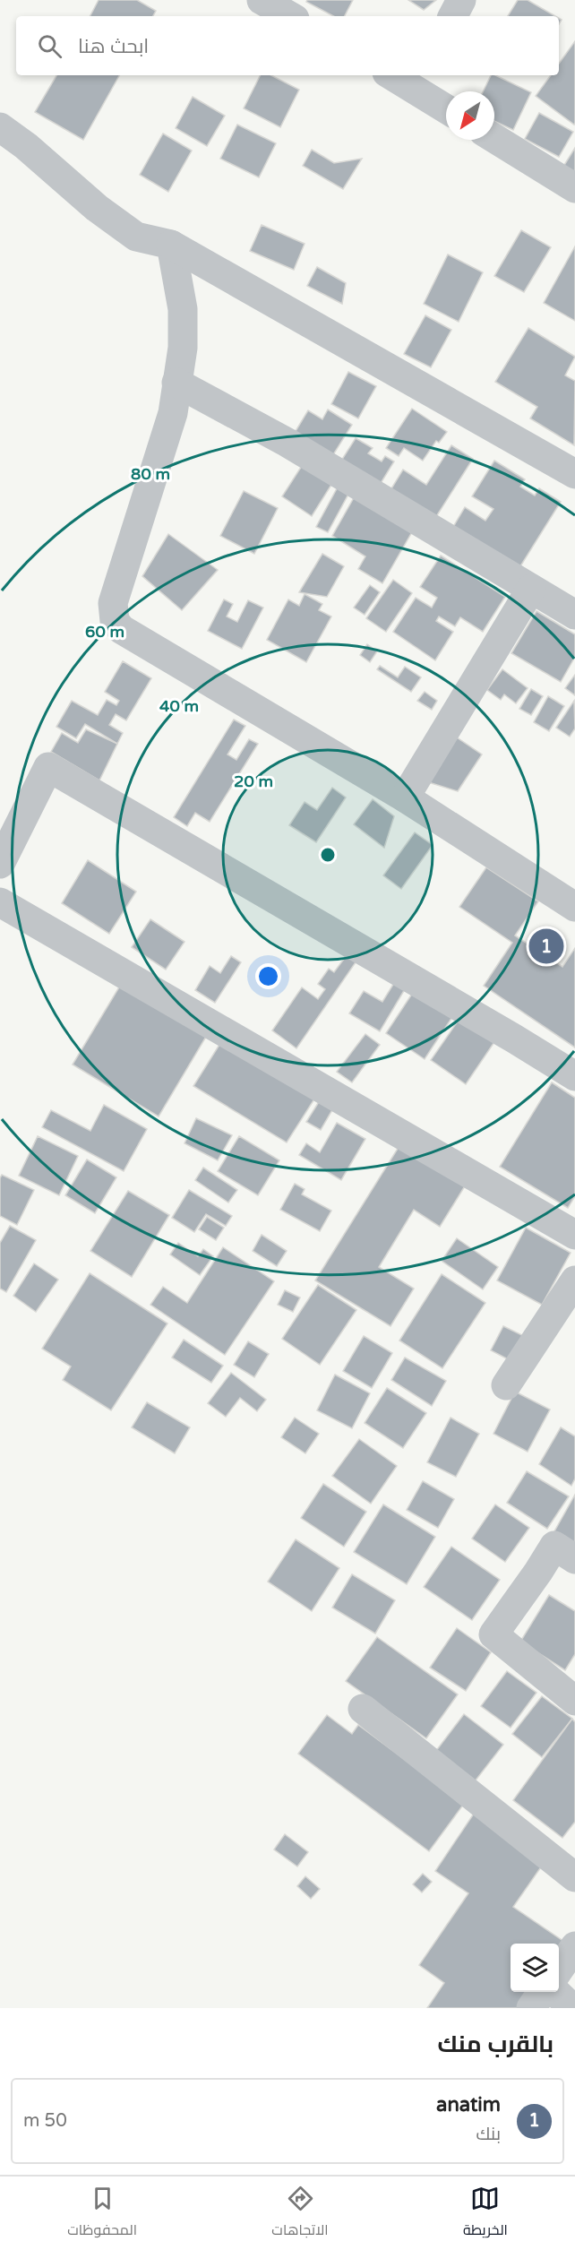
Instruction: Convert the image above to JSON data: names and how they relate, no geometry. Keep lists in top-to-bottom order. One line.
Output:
{"north":"bottom left","page":{"search":"ابحث هنا","pins":"1","heading":"بالقرب منك","list":[{"mark":"1","name":"anatim","note":"بنك","value":"50 m"}],"nav":["الخريطة","الاتجاهات","المحفوظات"]},"rings":["80 m","60 m","40 m","20 m"]}
